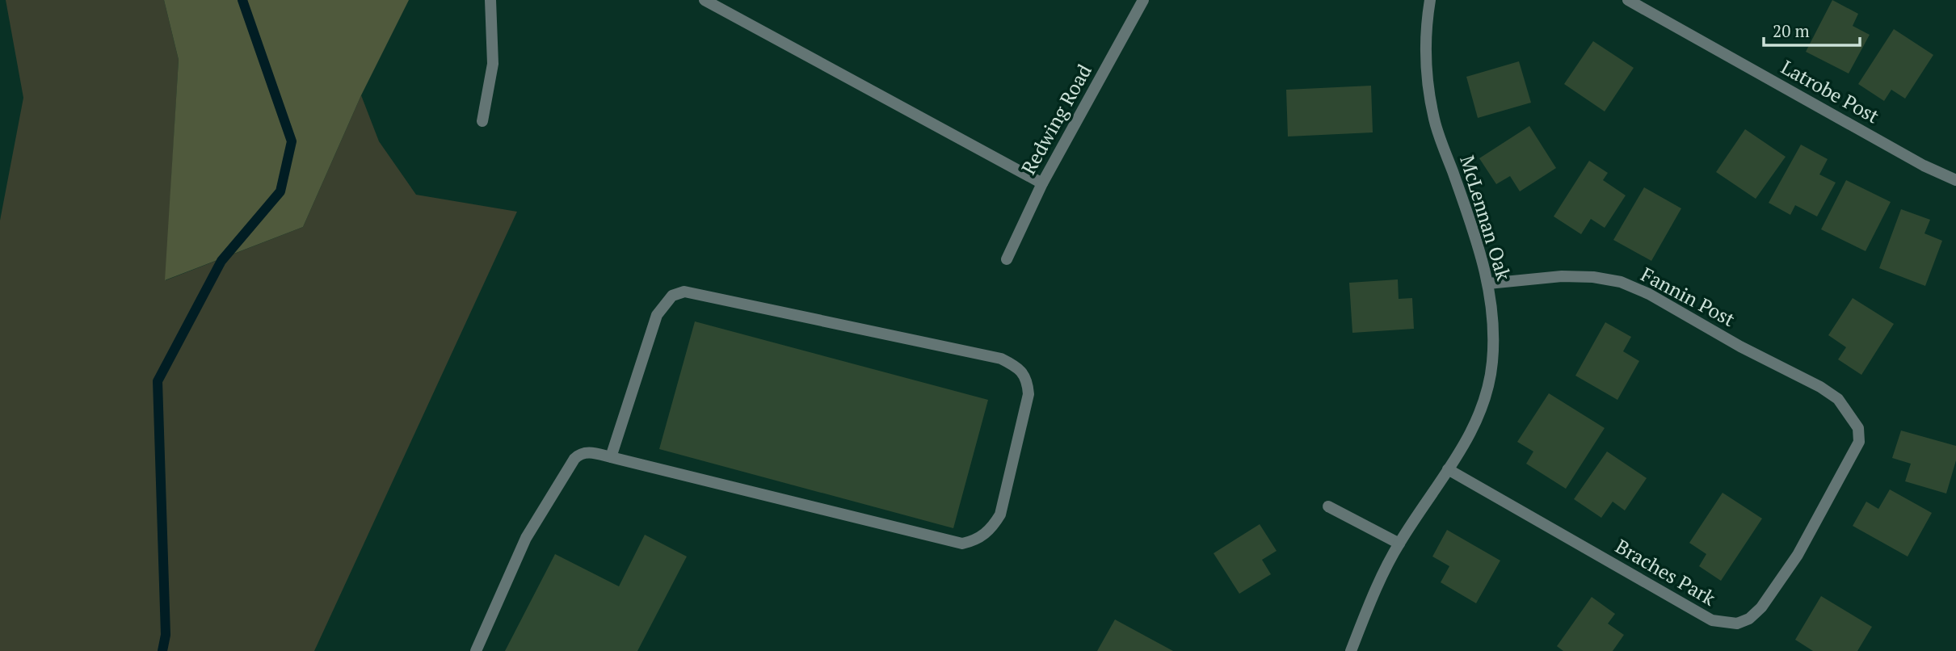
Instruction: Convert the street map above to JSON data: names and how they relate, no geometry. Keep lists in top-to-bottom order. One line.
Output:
{"streets":{"street":["Latrobe Post","Redwing Road","McLennan Oak","Fannin Post","Braches Park"]},"crossings":[["McLennan Oak","Fannin Post"],["McLennan Oak","Braches Park"],["Fannin Post","Braches Park"]],"scale_bar":"20 m"}
